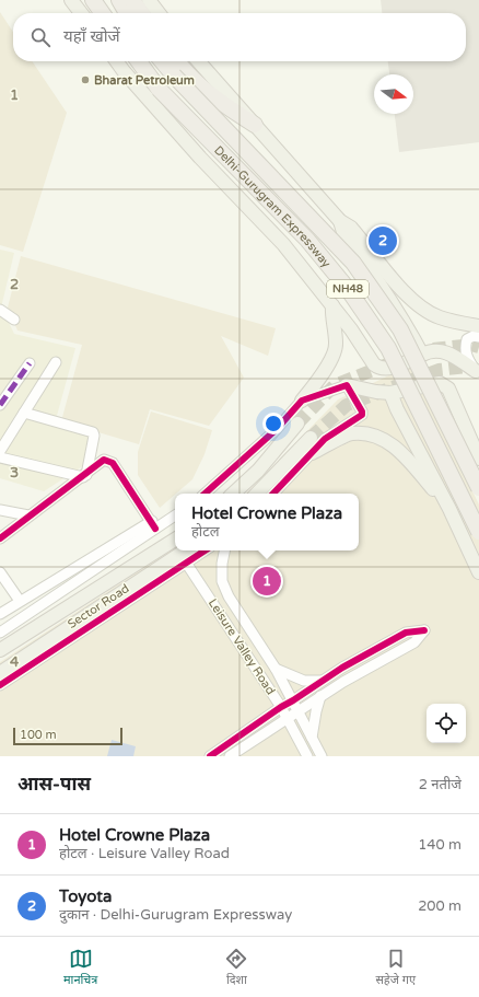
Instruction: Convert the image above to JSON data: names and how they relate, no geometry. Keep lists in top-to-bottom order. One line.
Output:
{"streets":{"highway":["Delhi-Gurugram Expressway","NH48"],"street":["Sector Road","Leisure Valley Road"]},"crossings":[["Sector Road","Leisure Valley Road"]],"places":["Bharat Petroleum"],"scale_bar":"100 m","north":"right","page":{"search":"यहाँ खोजें","pins":["2","1"],"popup":["Hotel Crowne Plaza","होटल"],"scale":"100 m","heading":["आस-पास","2 नतीजे"],"list":[{"mark":"1","name":"Hotel Crowne Plaza","note":"होटल · Leisure Valley Road","value":"140 m"},{"mark":"2","name":"Toyota","note":"दुकान · Delhi-Gurugram Expressway","value":"200 m"}],"nav":["मानचित्र","दिशा","सहेजे गए"]},"grid":{"rows":["1","2","3","4"]}}
